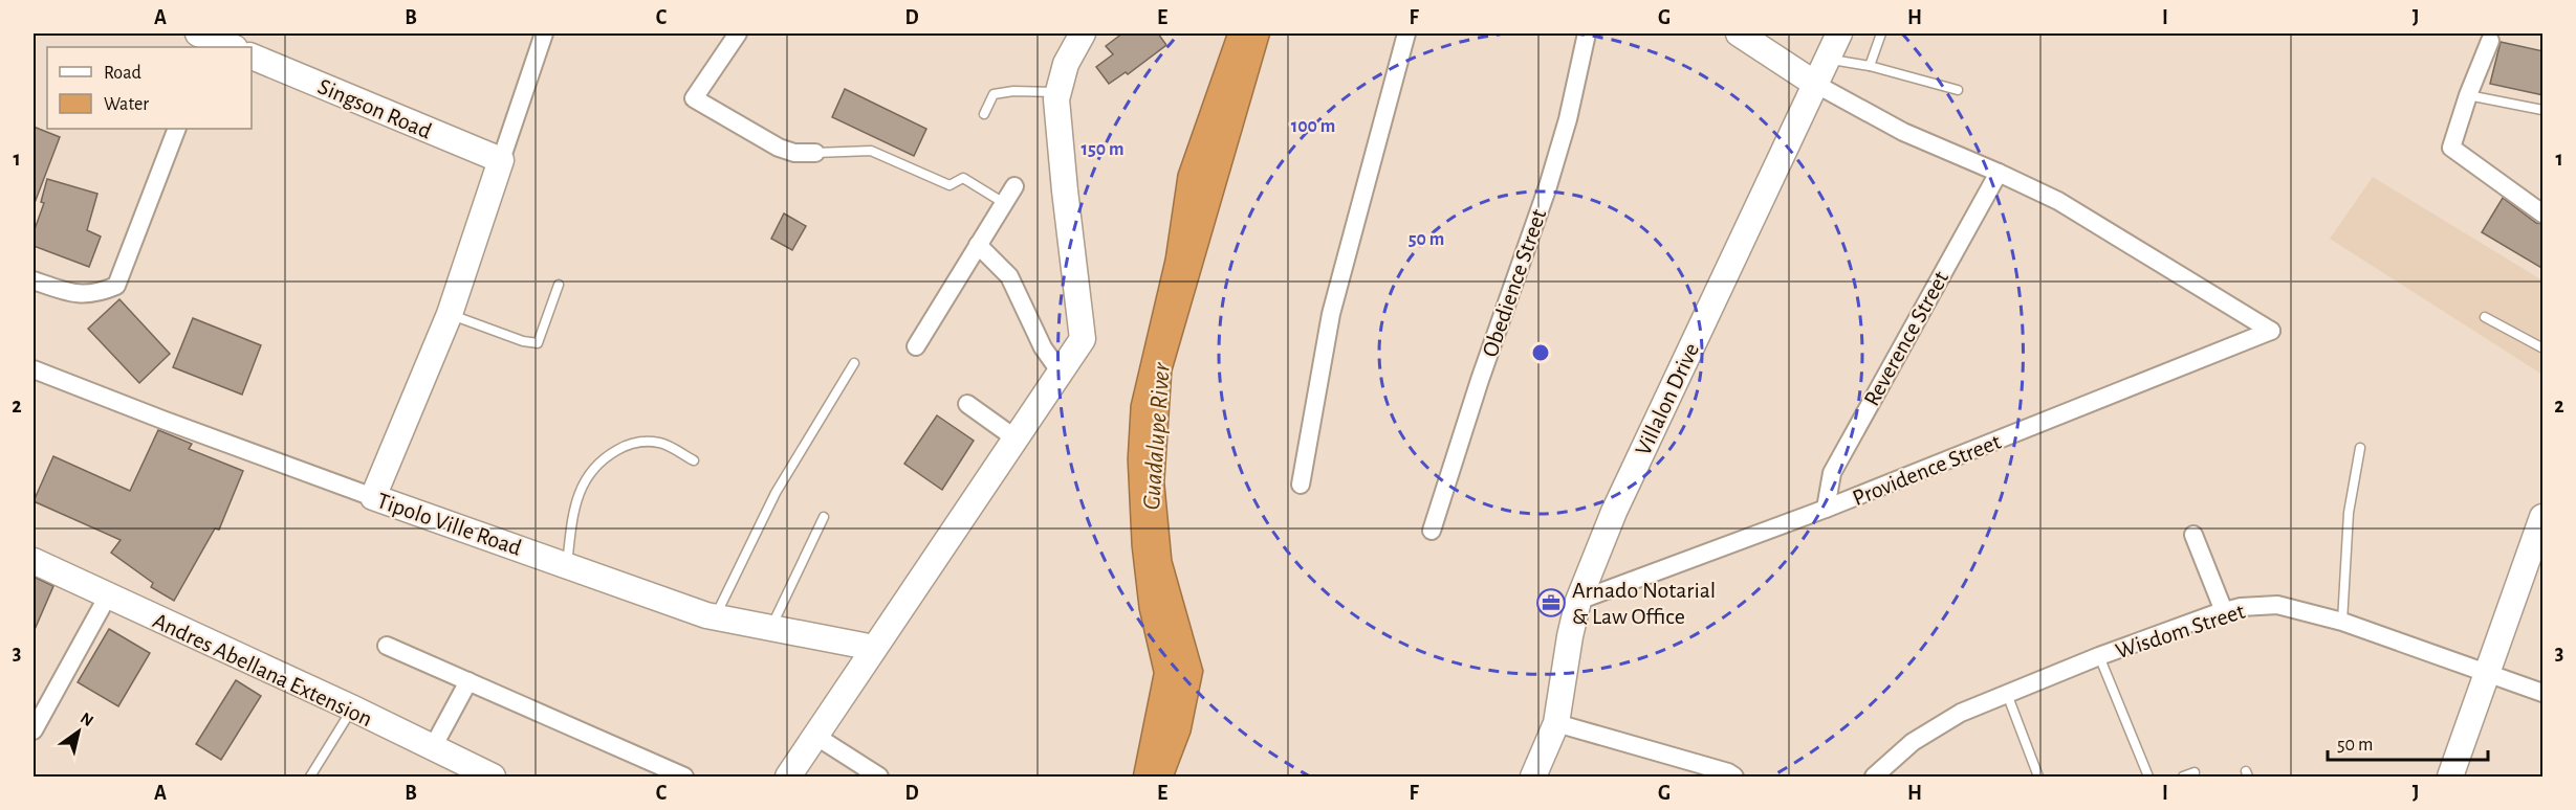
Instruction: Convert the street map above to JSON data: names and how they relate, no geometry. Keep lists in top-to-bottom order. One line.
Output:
{"streets":{"street":["Singson Road","Obedience Street","Reverence Street","Villalon Drive","Providence Street","Tipolo Ville Road","Wisdom Street","Andres Abellana Extension"]},"crossings":[["Reverence Street","Providence Street"],["Villalon Drive","Providence Street"]],"water":["Guadalupe River"],"places":{"office":["Arnado Notarial & Law Office"]},"legend":["Road","Water"],"scale_bar":"50 m","north":"top right","grid":{"columns":["A","B","C","D","E","F","G","H","I","J"],"rows":["1","2","3"]},"rings":["100 m","150 m","50 m"]}
